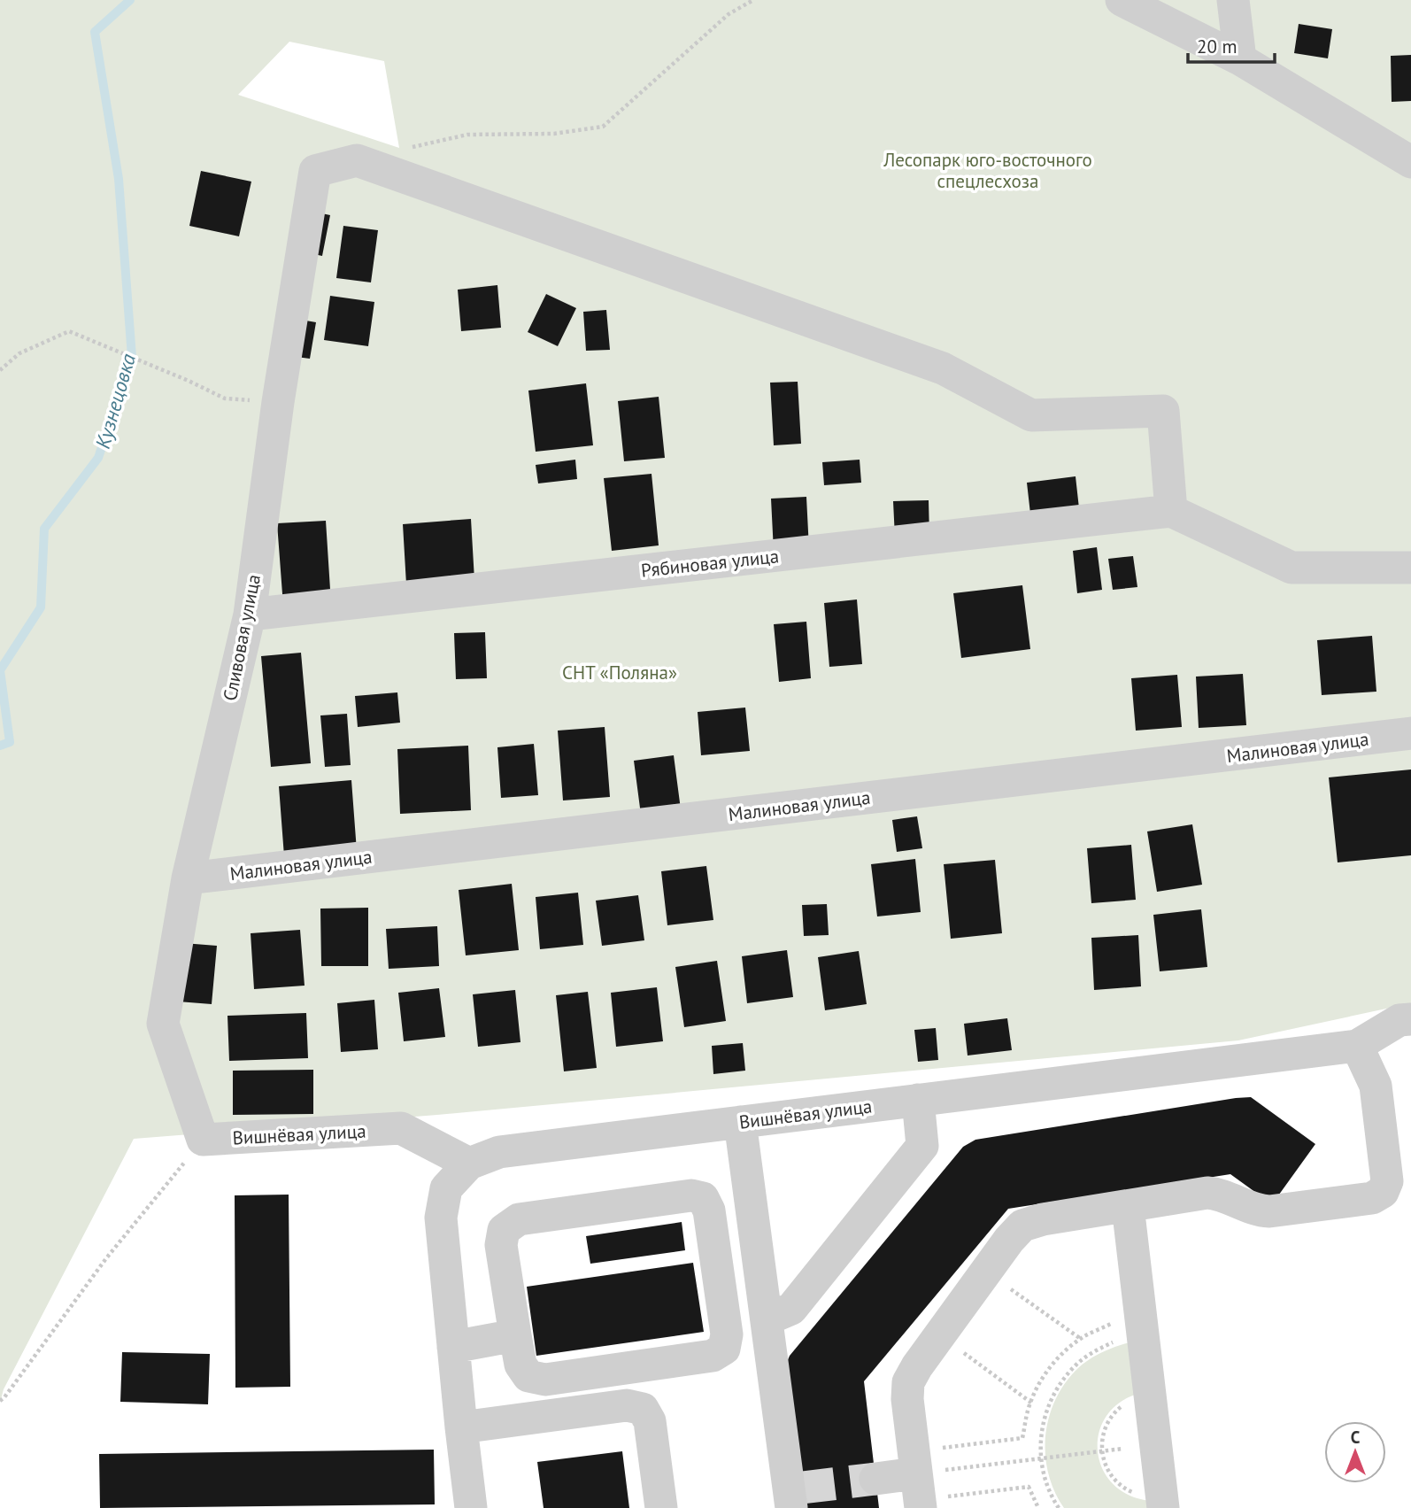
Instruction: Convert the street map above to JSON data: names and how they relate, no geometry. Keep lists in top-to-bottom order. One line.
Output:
{"streets":{"lane":["Рябиновая улица","Сливовая улица","Малиновая улица","Вишнёвая улица"]},"crossings":[["Рябиновая улица","Сливовая улица"],["Сливовая улица","Малиновая улица"],["Сливовая улица","Вишнёвая улица"]],"water":["Кузнецовка"],"parks":["Лесопарк юго-восточного спецлесхоза","СНТ «Поляна»"],"scale_bar":"20 m","north":"top"}
